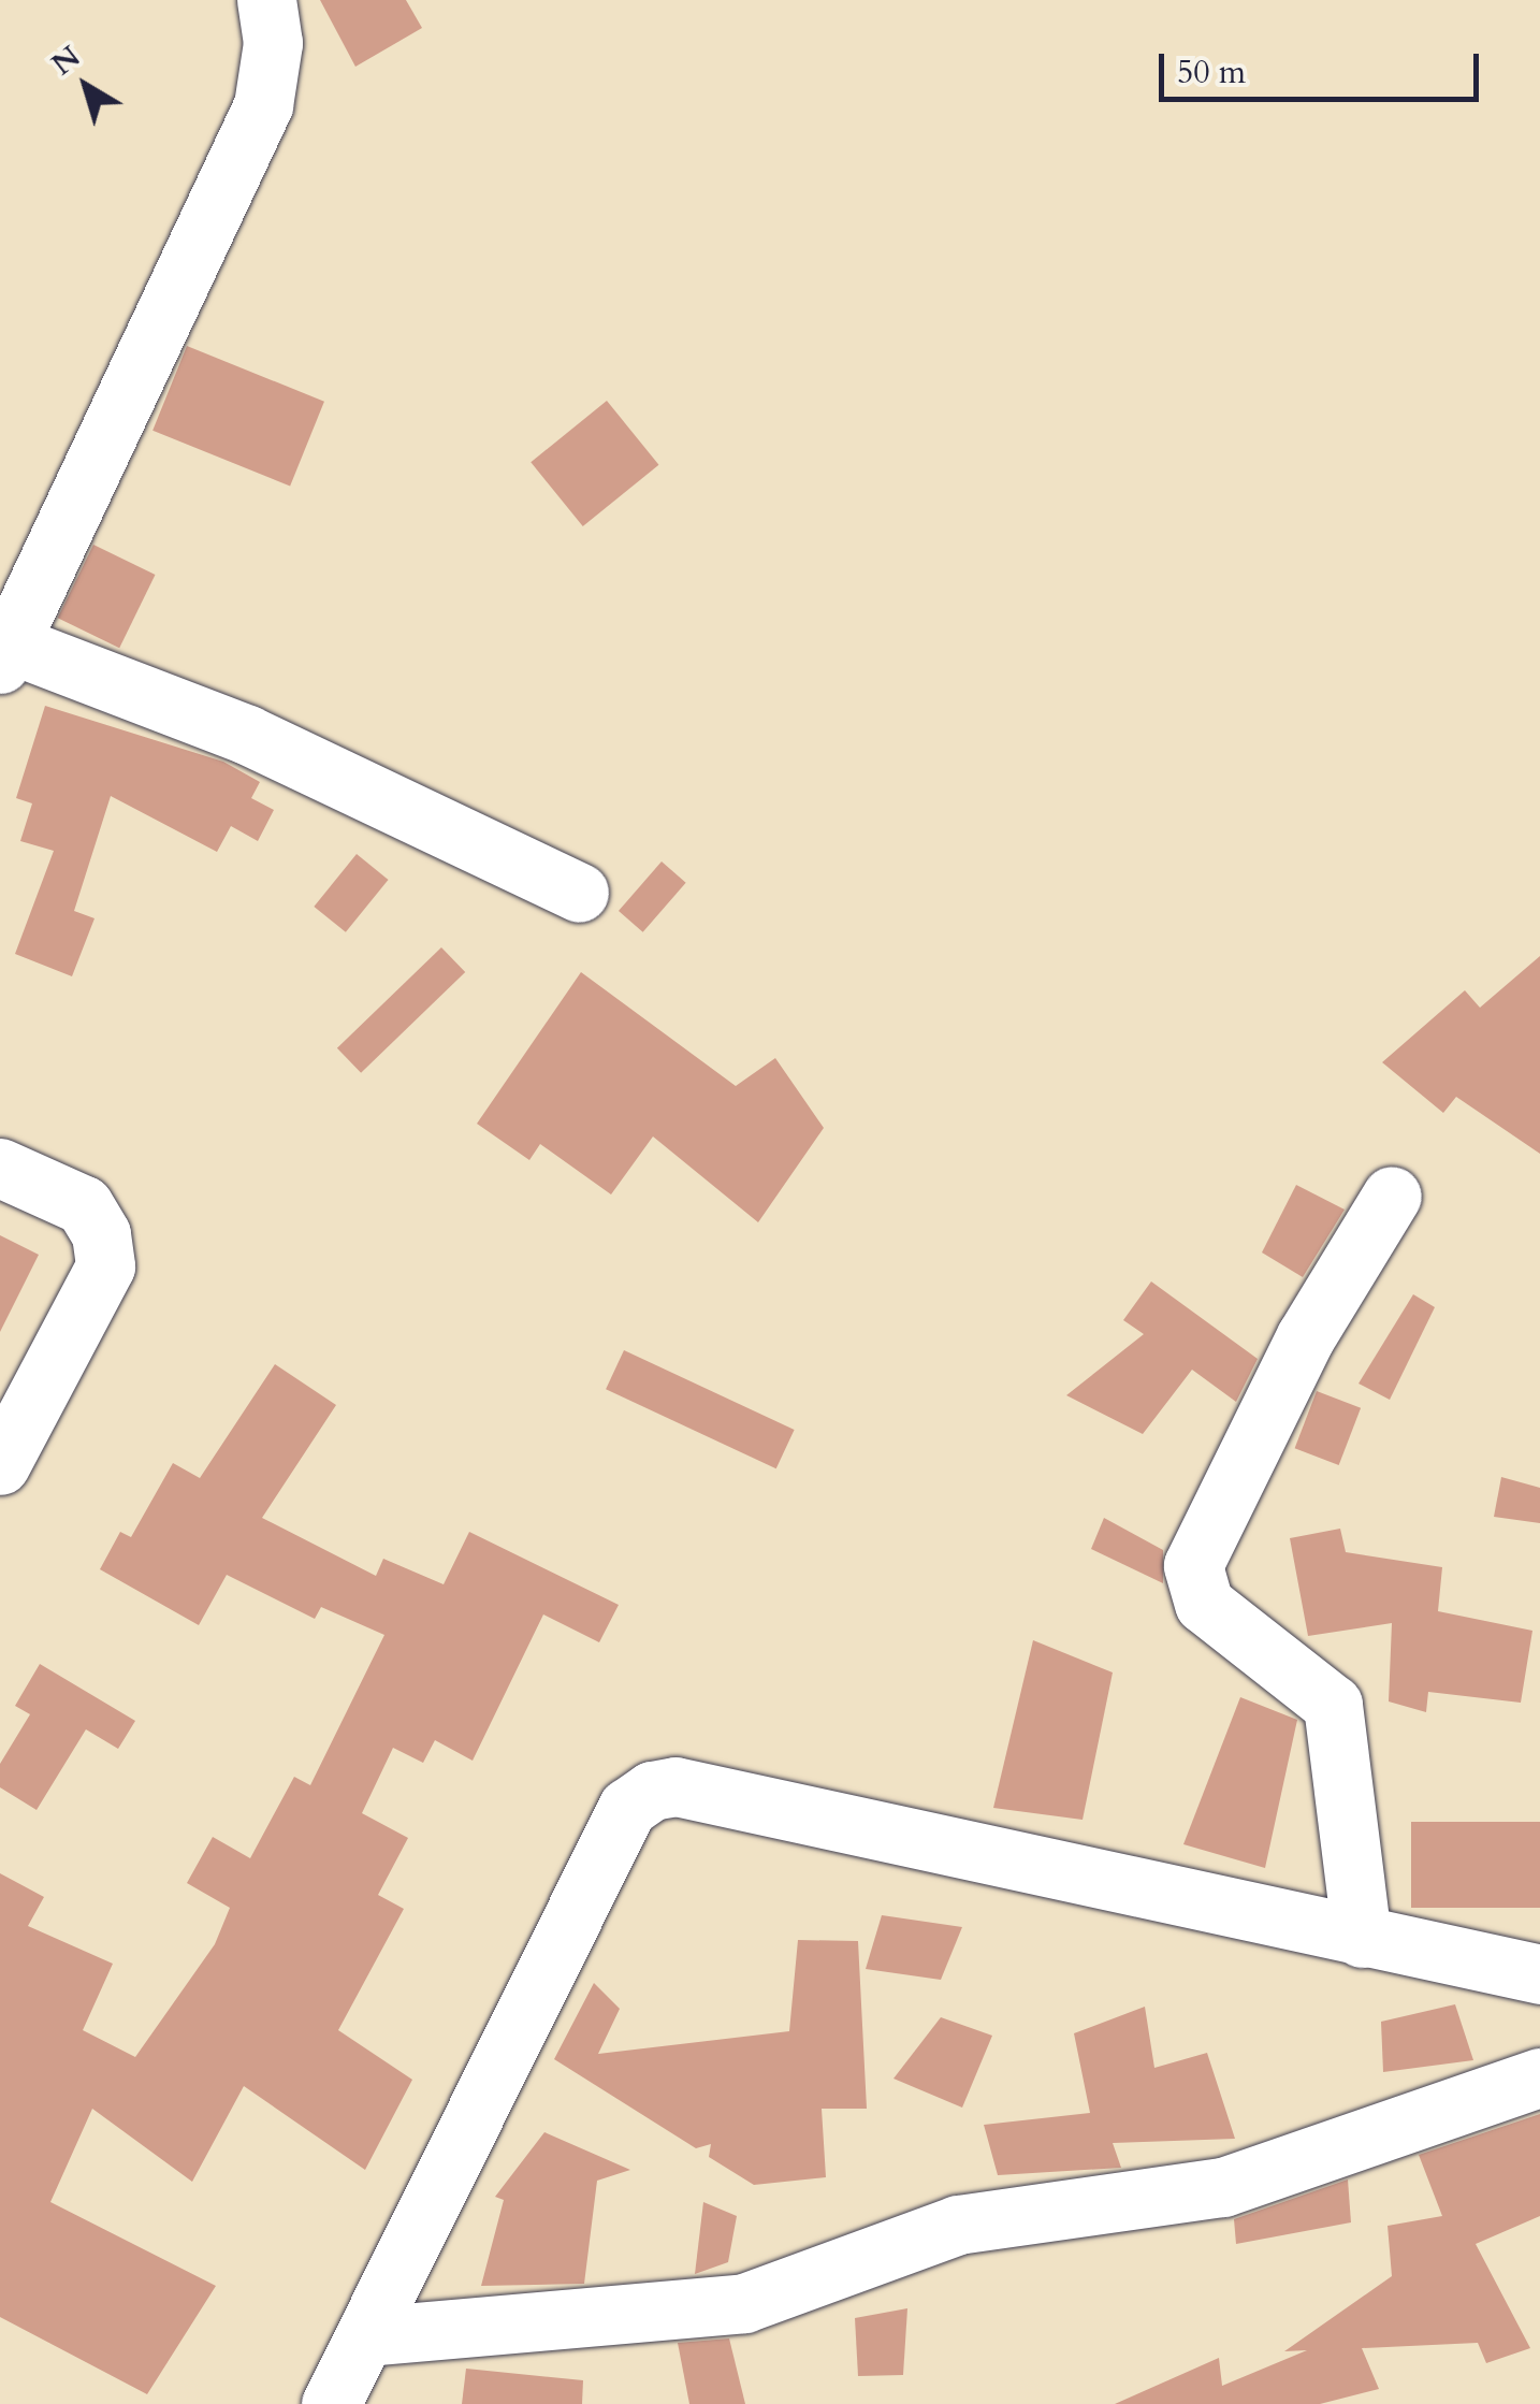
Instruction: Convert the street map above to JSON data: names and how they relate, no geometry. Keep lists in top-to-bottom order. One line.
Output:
{"scale_bar":"50 m","north":"top left"}
